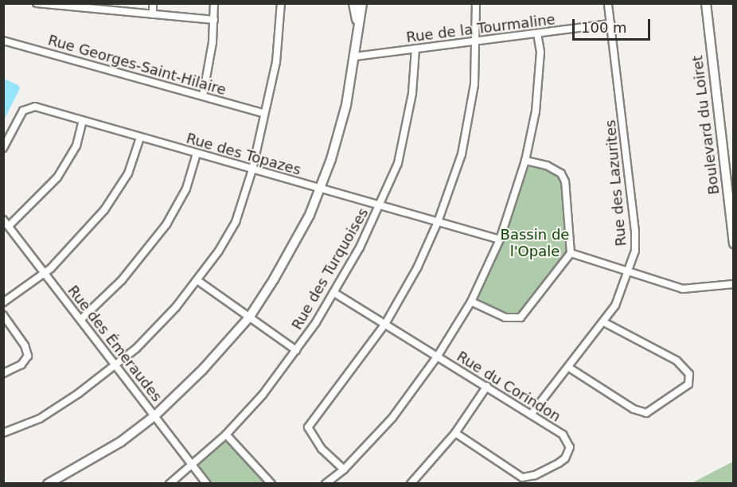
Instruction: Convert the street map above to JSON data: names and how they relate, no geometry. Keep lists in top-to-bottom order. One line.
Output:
{"streets":{"street":["Rue de la Tourmaline","Rue Georges-Saint-Hilaire","Boulevard du Loiret","Rue des Topazes","Rue des Lazurites","Rue des Turquoises","Rue des Émeraudes","Rue du Corindon"]},"crossings":[["Rue de la Tourmaline","Rue des Lazurites"],["Rue de la Tourmaline","Rue des Turquoises"],["Rue des Topazes","Rue des Turquoises"],["Rue des Lazurites","Rue du Corindon"],["Rue des Turquoises","Rue des Émeraudes"],["Rue des Turquoises","Rue du Corindon"]],"parks":["Bassin de l'Opale"],"scale_bar":"100 m"}
